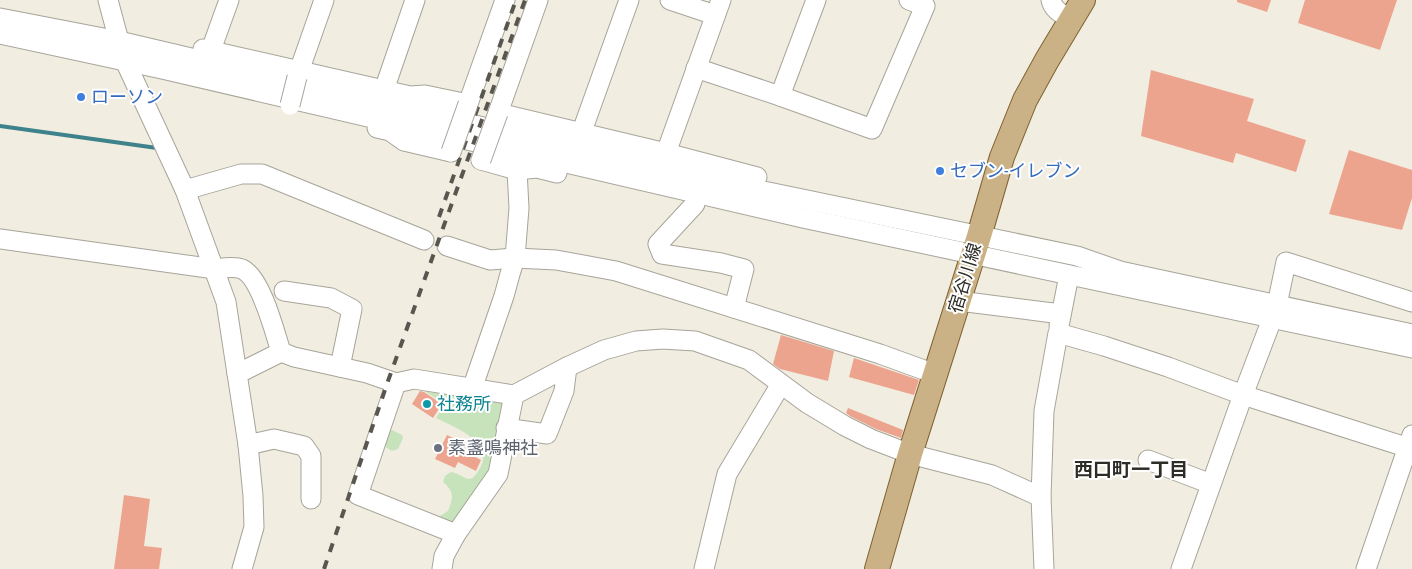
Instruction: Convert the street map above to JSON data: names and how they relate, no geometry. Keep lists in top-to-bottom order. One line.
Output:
{"streets":{"main road":["宿谷川線"]},"districts":["西口町一丁目"],"places":["ローソン","セブン-イレブン","社務所","素盞鳴神社"]}
